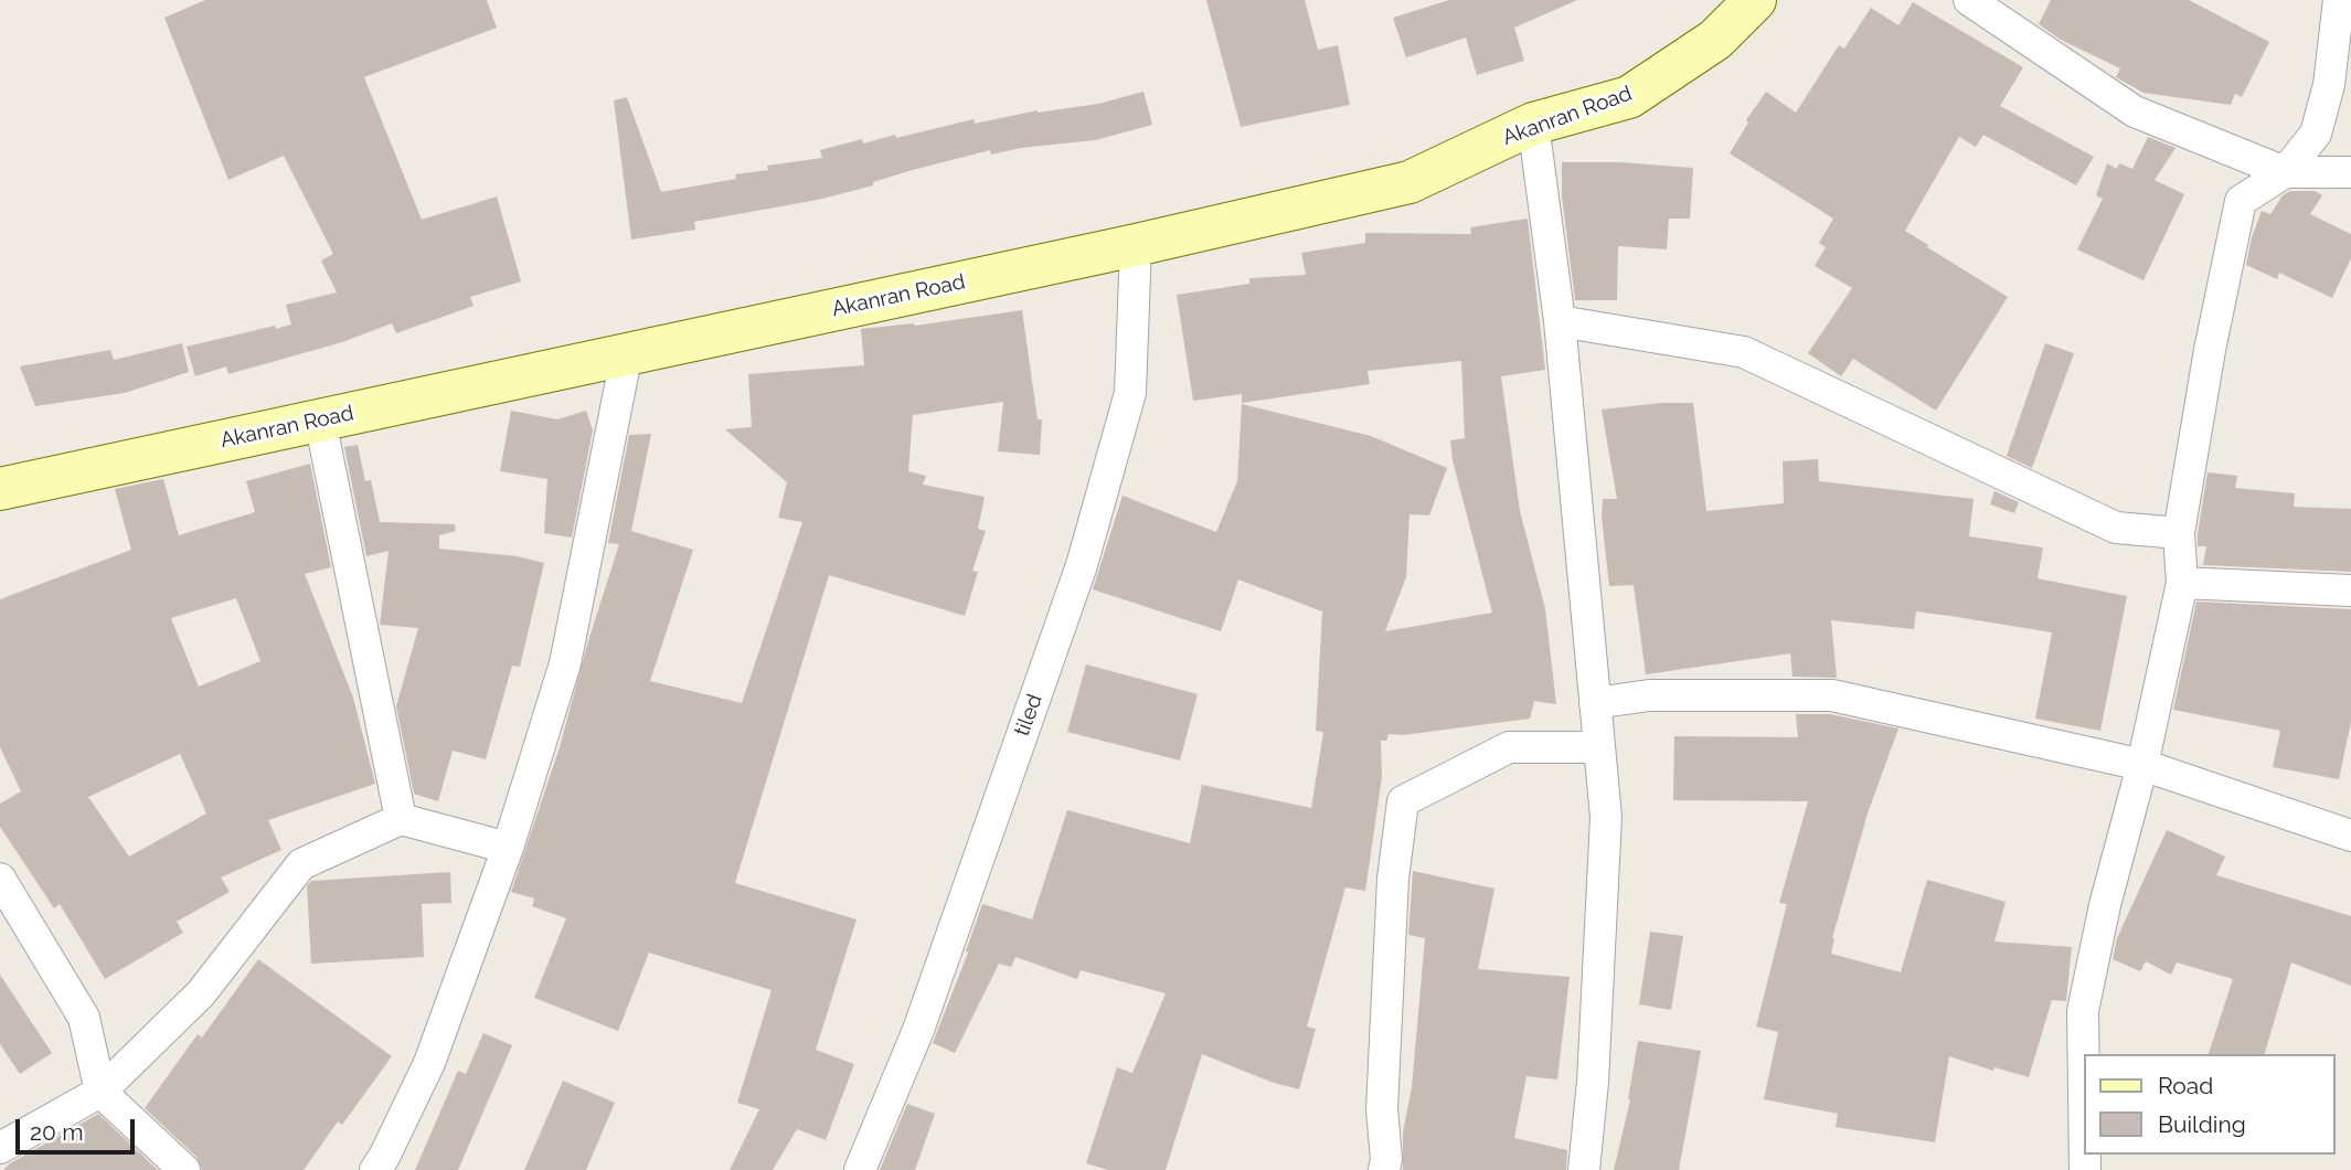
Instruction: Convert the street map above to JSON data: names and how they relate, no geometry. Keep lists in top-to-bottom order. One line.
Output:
{"streets":{"main road":["Akanran Road"],"street":["tiled"]},"crossings":[["Akanran Road","tiled"]],"legend":["Road","Building"],"scale_bar":"20 m"}
